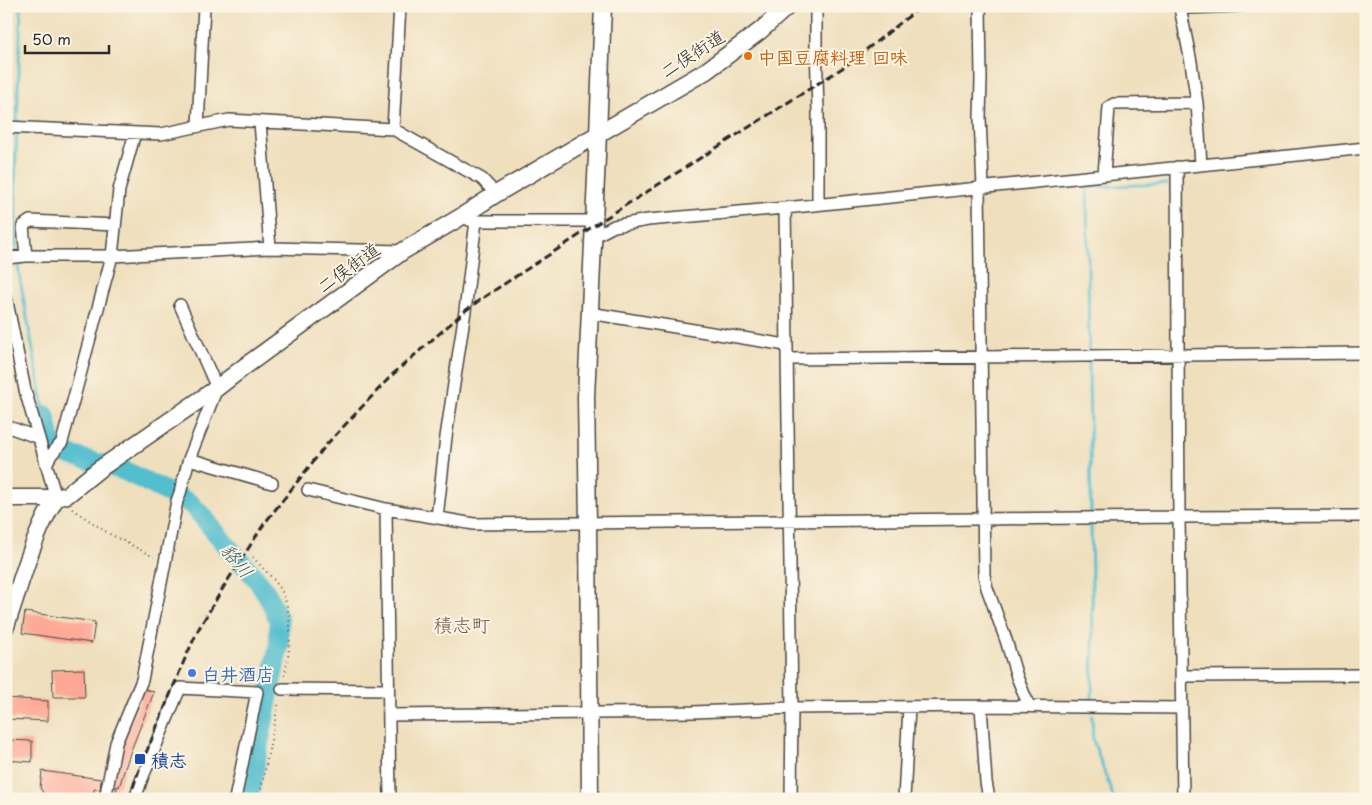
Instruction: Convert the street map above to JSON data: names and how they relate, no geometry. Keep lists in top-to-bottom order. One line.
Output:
{"streets":{"street":["二俣街道"]},"districts":["積志町"],"water":["貉川"],"places":{"other":["中国豆腐料理 回味","白井酒店"],"transit":["積志"]},"scale_bar":"50 m"}
